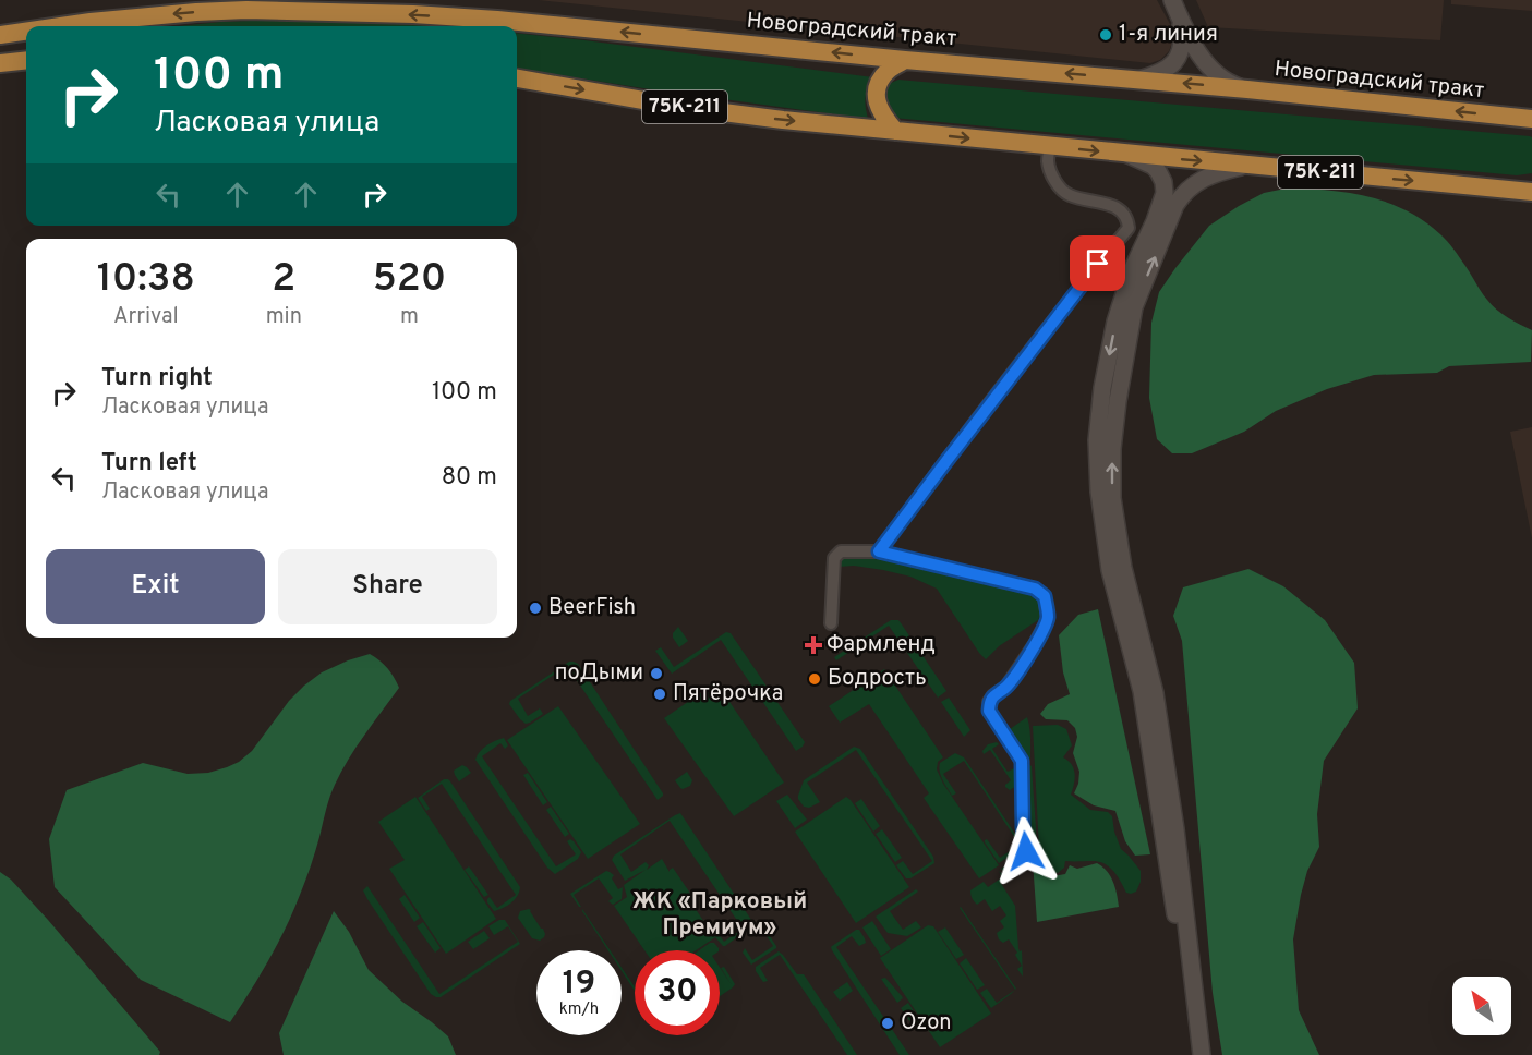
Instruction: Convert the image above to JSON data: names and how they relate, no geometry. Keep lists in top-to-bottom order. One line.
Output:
{"streets":{"main road":["Новоградский тракт","75К-211"]},"districts":["ЖК «Парковый Премиум»"],"places":{"other":["1-я линия","BeerFish","поДыми","Бодрость","Пятёрочка","Ozon"],"health":["Фармленд"]},"north":"top left","page":{"turn":["100 m","Ласковая улица"],"eta":["10:38","Arrival","2","min","520","m"],"list":[{"name":"Turn right","note":"Ласковая улица","value":"100 m"},{"name":"Turn left","note":"Ласковая улица","value":"80 m"}],"buttons":["Exit","Share"],"speed":"19 km/h","limit":"30"}}
